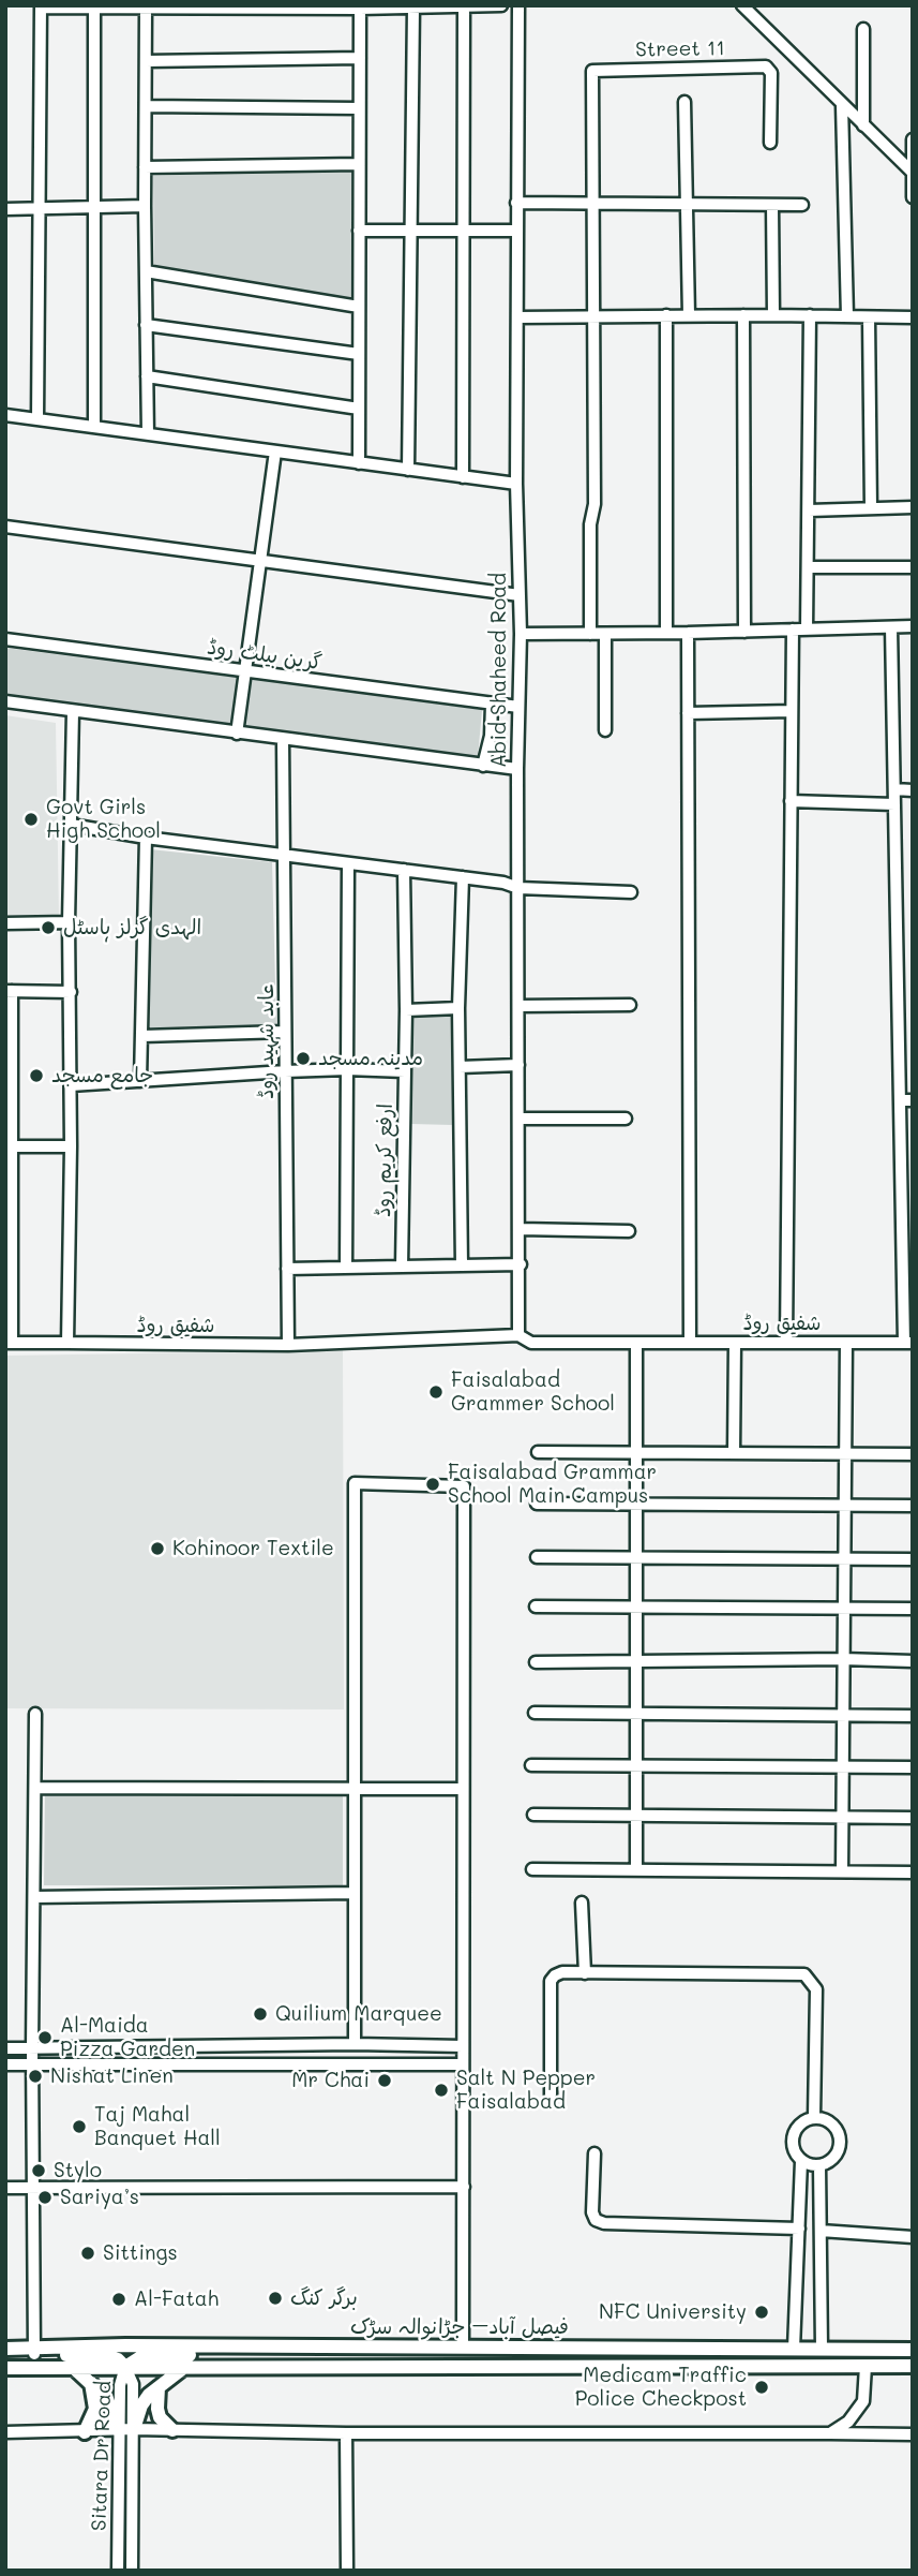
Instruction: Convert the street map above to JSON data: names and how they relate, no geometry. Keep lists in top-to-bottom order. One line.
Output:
{"streets":{"main road":["فیصل آباد– جڑانوالہ سڑک"],"street":["Street 11","گرین بیلٹ روڈ","Abid Shaheed Road","عابد شہید روڈ","ارفع کریم روڈ","شفیق روڈ","Sitara Dr Road"]},"crossings":[["گرین بیلٹ روڈ","Abid Shaheed Road"],["Abid Shaheed Road","شفیق روڈ"],["عابد شہید روڈ","شفیق روڈ"],["فیصل آباد– جڑانوالہ سڑک","Sitara Dr Road"]],"places":["Govt Girls High School","الہدی گرلز ہاسٹل","مدینہ مسجد","جامع مسجد","Faisalabad Grammer School","Faisalabad Grammar School Main Campus","Kohinoor Textile","Quilium Marquee","Al-Maida Pizza Garden","Nishat Linen","Mr Chai","Salt N Pepper Faisalabad","Taj Mahal Banquet Hall","Stylo","Sariya’s","Sittings","برگر کنگ","Al-Fatah","NFC University","Medicam Traffic Police Checkpost"]}
